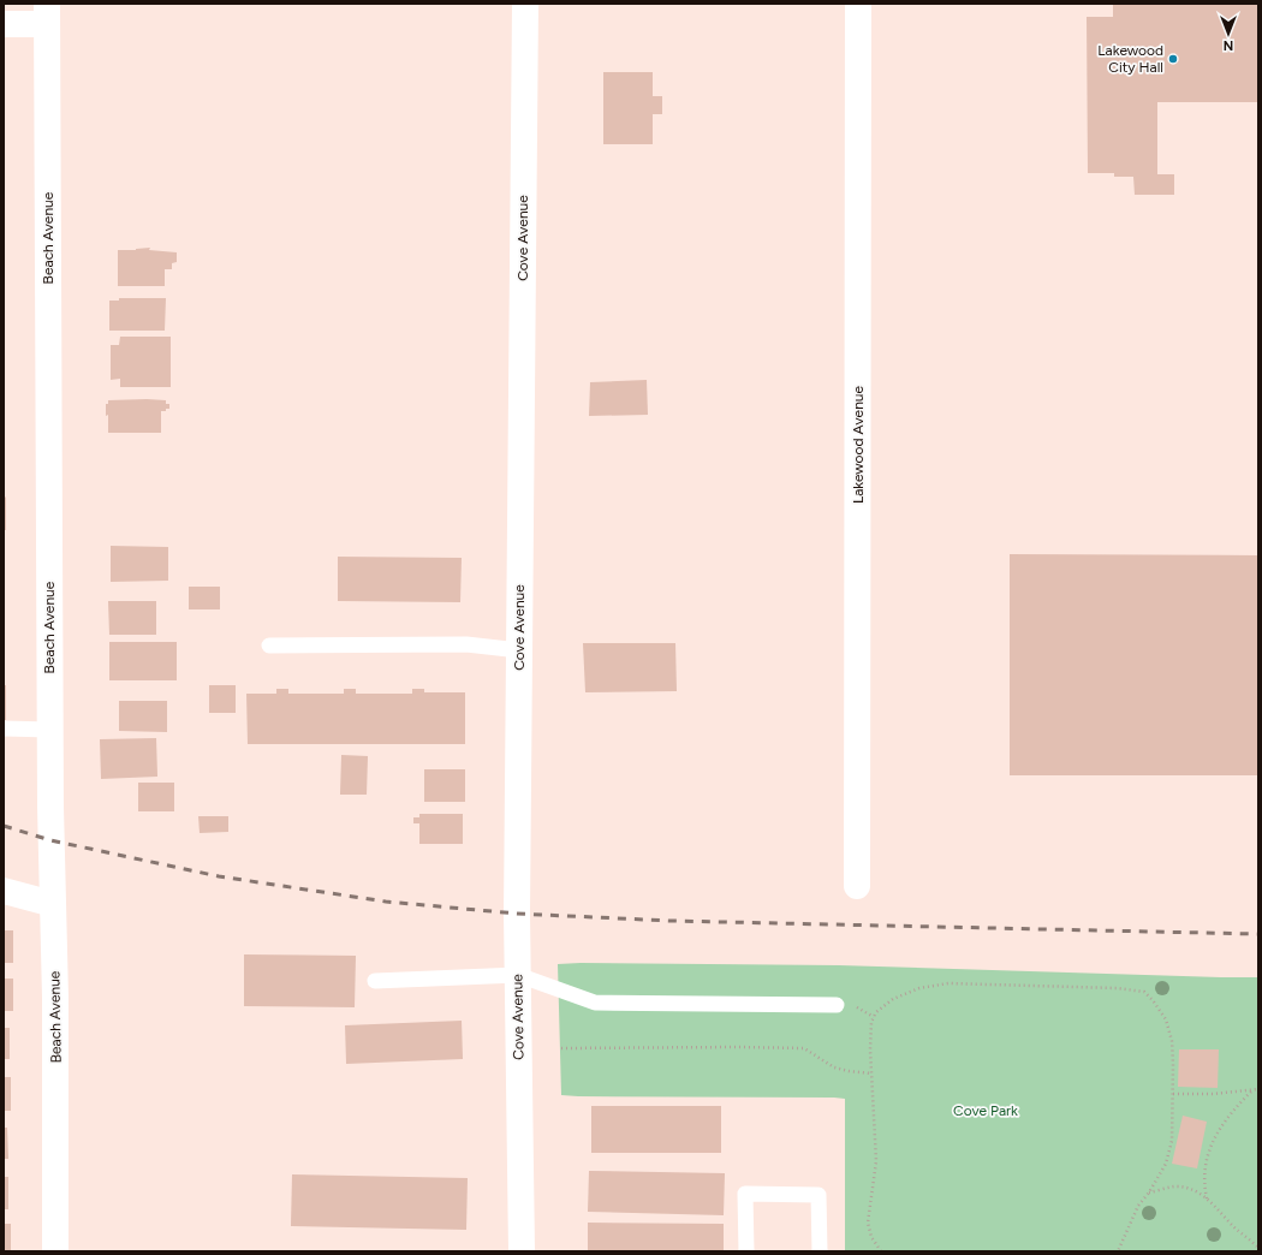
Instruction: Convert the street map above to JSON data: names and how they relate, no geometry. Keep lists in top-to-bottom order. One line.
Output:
{"streets":{"street":["Beach Avenue","Cove Avenue","Lakewood Avenue"]},"parks":["Cove Park"],"places":["Lakewood City Hall"],"north":"bottom"}
